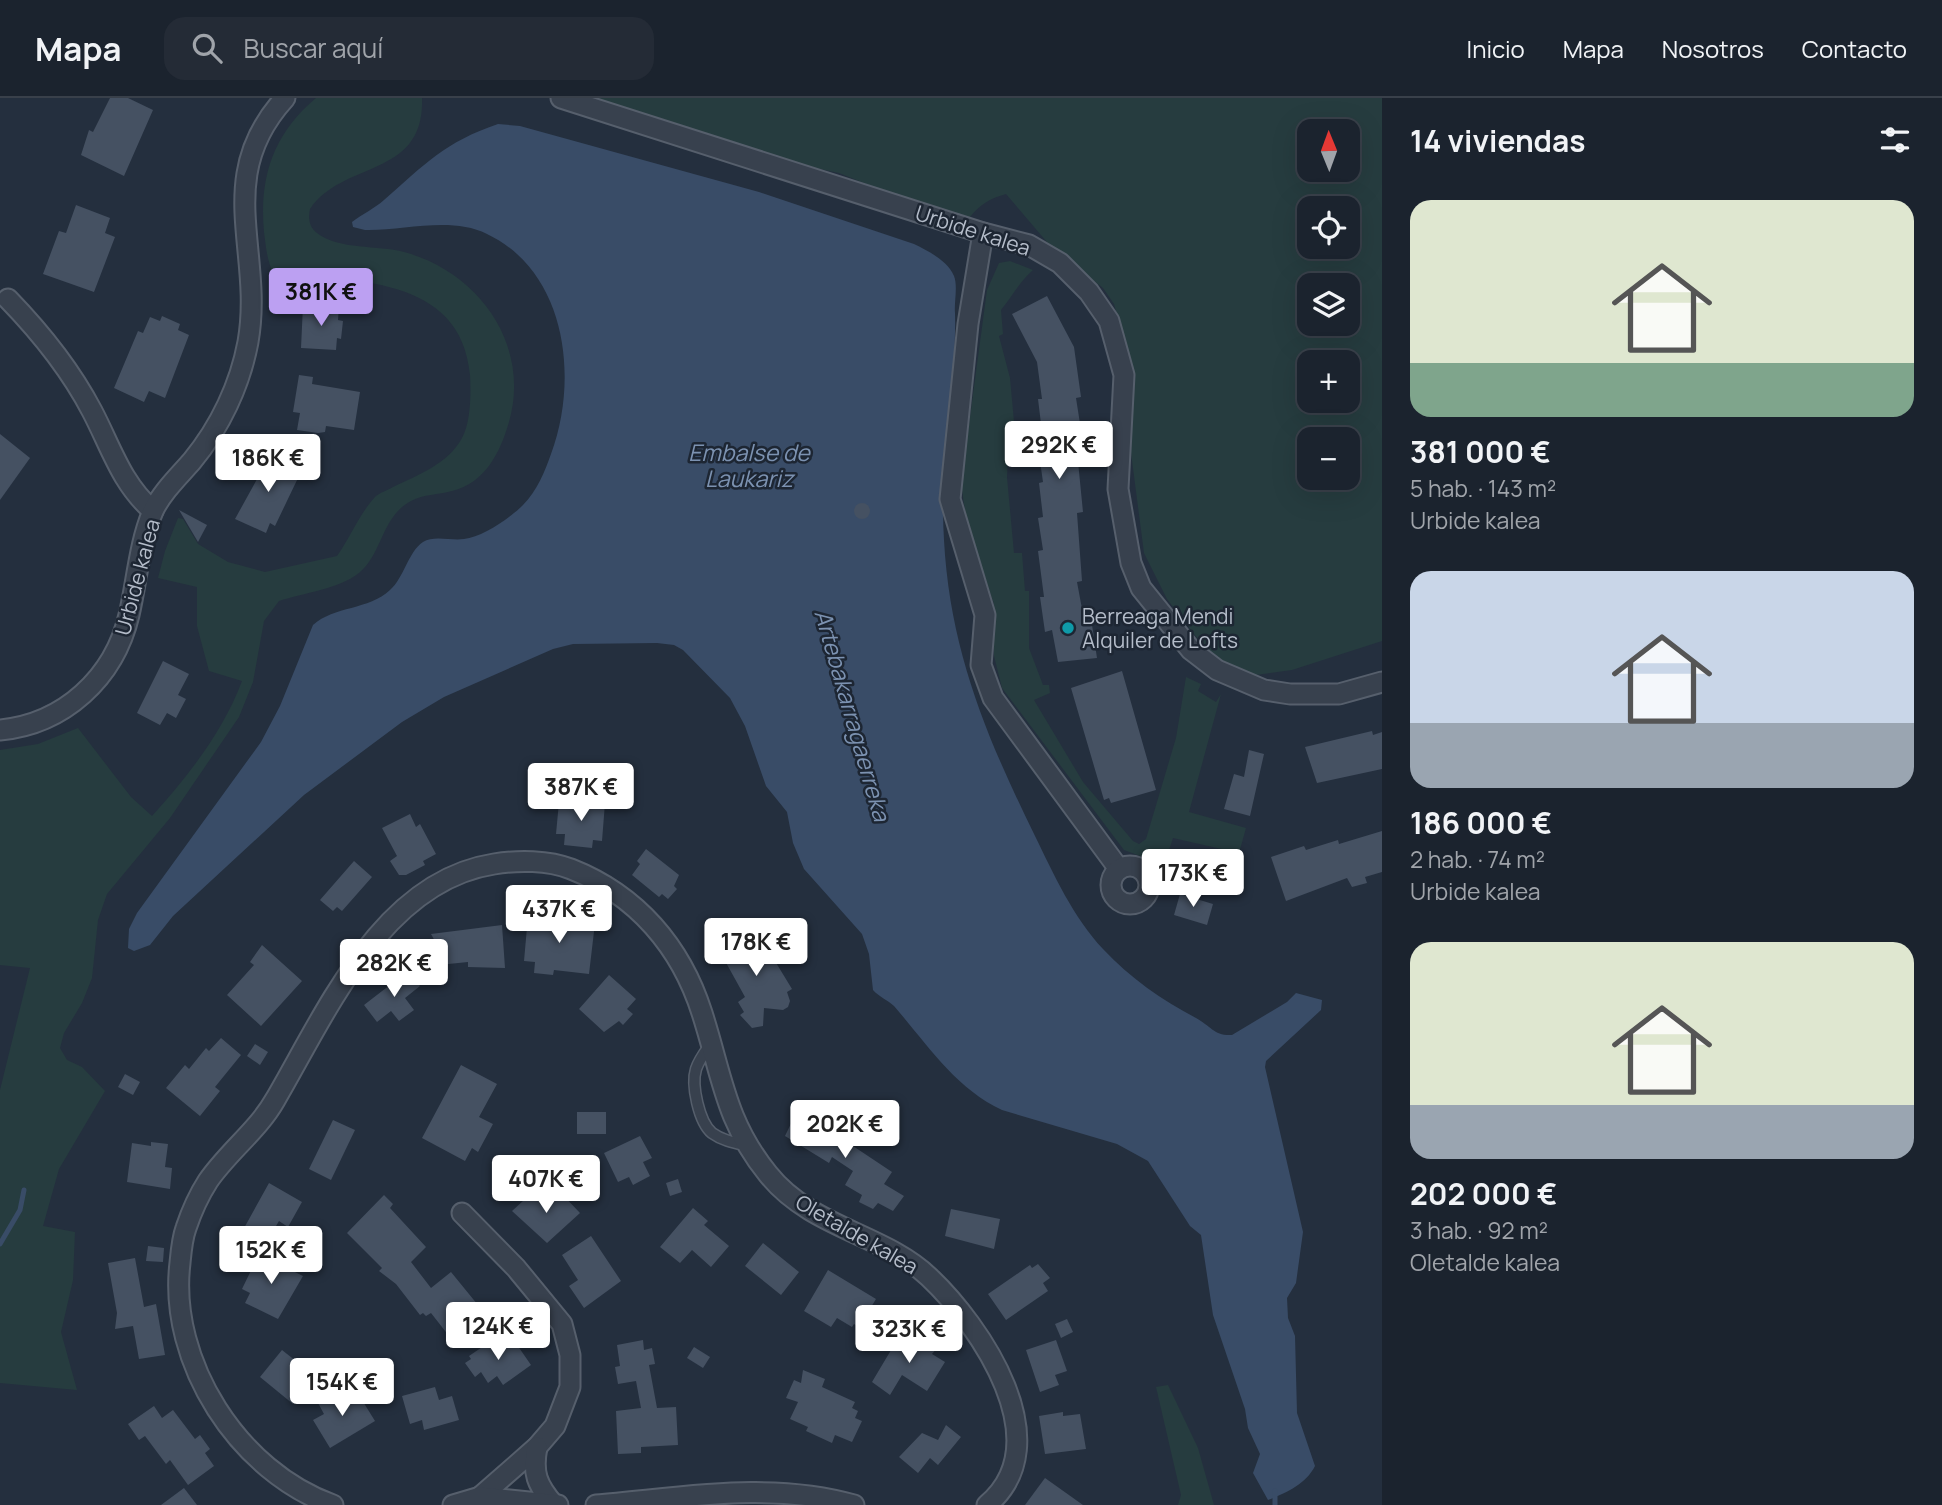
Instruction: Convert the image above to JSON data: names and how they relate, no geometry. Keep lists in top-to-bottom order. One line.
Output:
{"streets":{"street":["Urbide kalea","Oletalde kalea"]},"water":["Embalse de Laukariz","Artebakarragaerreka"],"places":["Berreaga Mendi Alquiler de Lofts"],"north":"top","page":{"header":"Mapa","search":"Buscar aquí","nav":["Inicio","Mapa","Nosotros","Contacto"],"heading":"14 viviendas","map_buttons":["+","−"],"list":[{"name":"381 000 €","note":"5 hab. · 143 m² · Urbide kalea"},{"name":"186 000 €","note":"2 hab. · 74 m² · Urbide kalea"},{"name":"202 000 €","note":"3 hab. · 92 m² · Oletalde kalea"}],"price":["381K €","292K €","186K €","387K €","173K €","437K €","178K €","282K €","202K €","407K €","152K €","124K €","323K €","154K €"]}}
